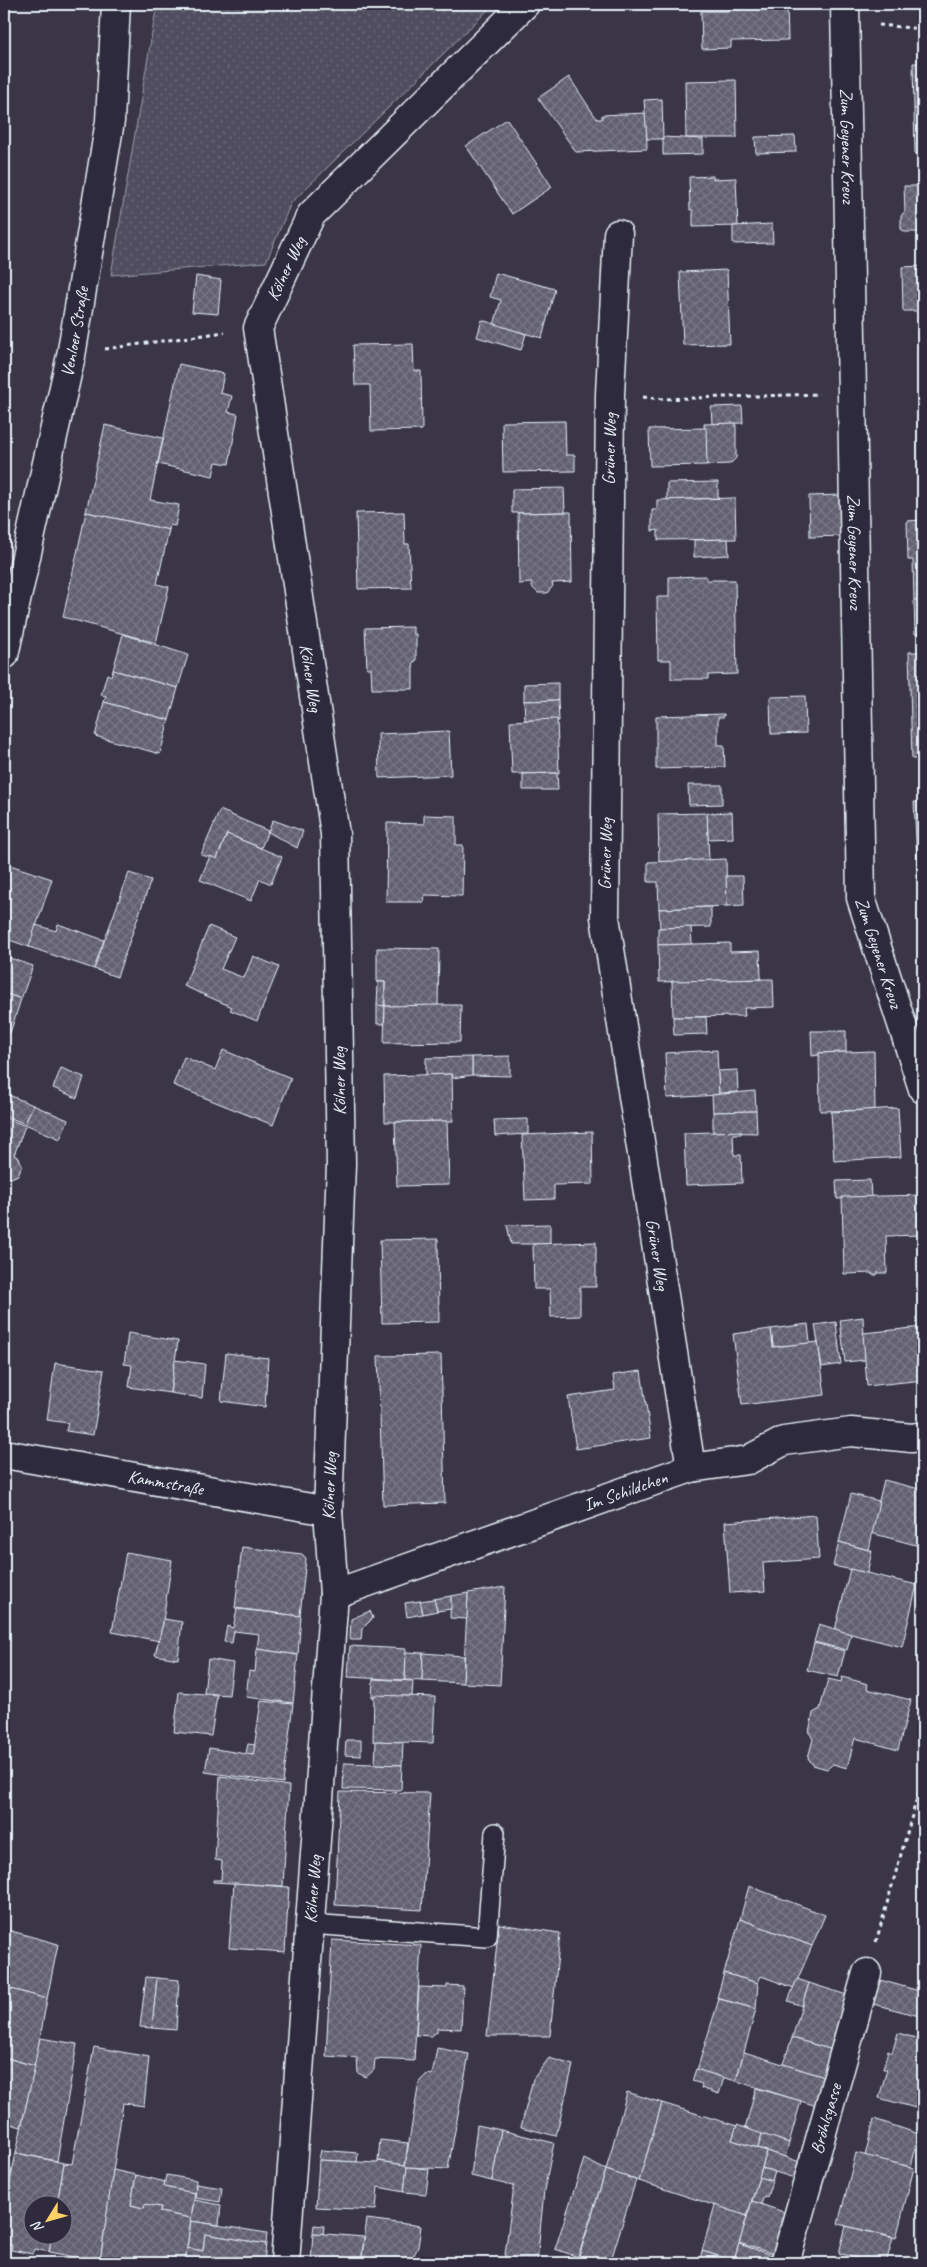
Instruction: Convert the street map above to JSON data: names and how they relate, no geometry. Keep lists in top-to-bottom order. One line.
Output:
{"streets":{"street":["Zum Geyener Kreuz","Kölner Weg","Venloer Straße","Grüner Weg","Kammstraße","Im Schildchen","Bröhlsgasse"]},"crossings":[["Kölner Weg","Kammstraße"],["Kölner Weg","Im Schildchen"],["Grüner Weg","Im Schildchen"]],"north":"bottom left"}
